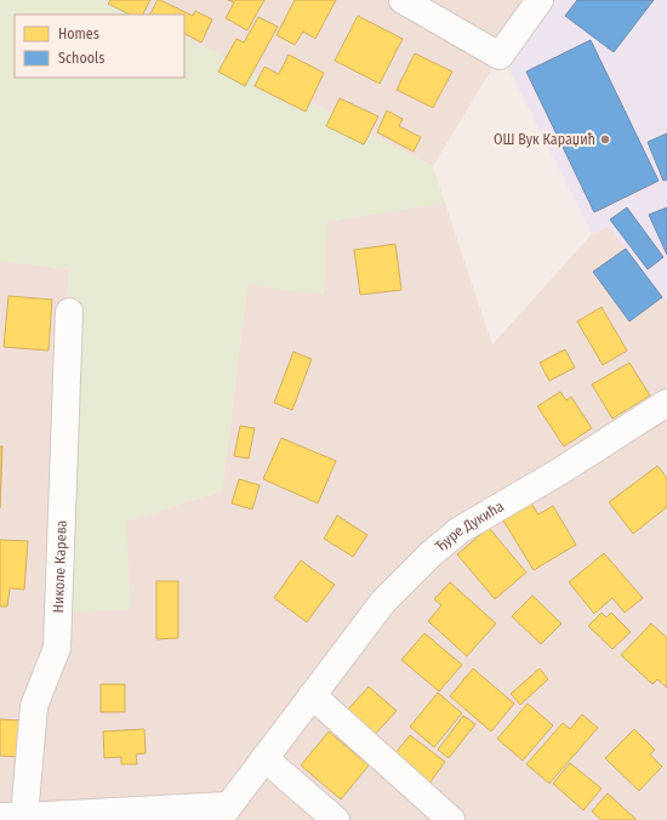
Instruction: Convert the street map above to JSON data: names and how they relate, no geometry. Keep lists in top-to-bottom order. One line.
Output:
{"streets":{"street":["Ђуре Дукића","Николе Карева"]},"crossings":[["Ђуре Дукића","Николе Карева"]],"places":["ОШ Вук Караџић"],"legend":["Homes","Schools"]}
